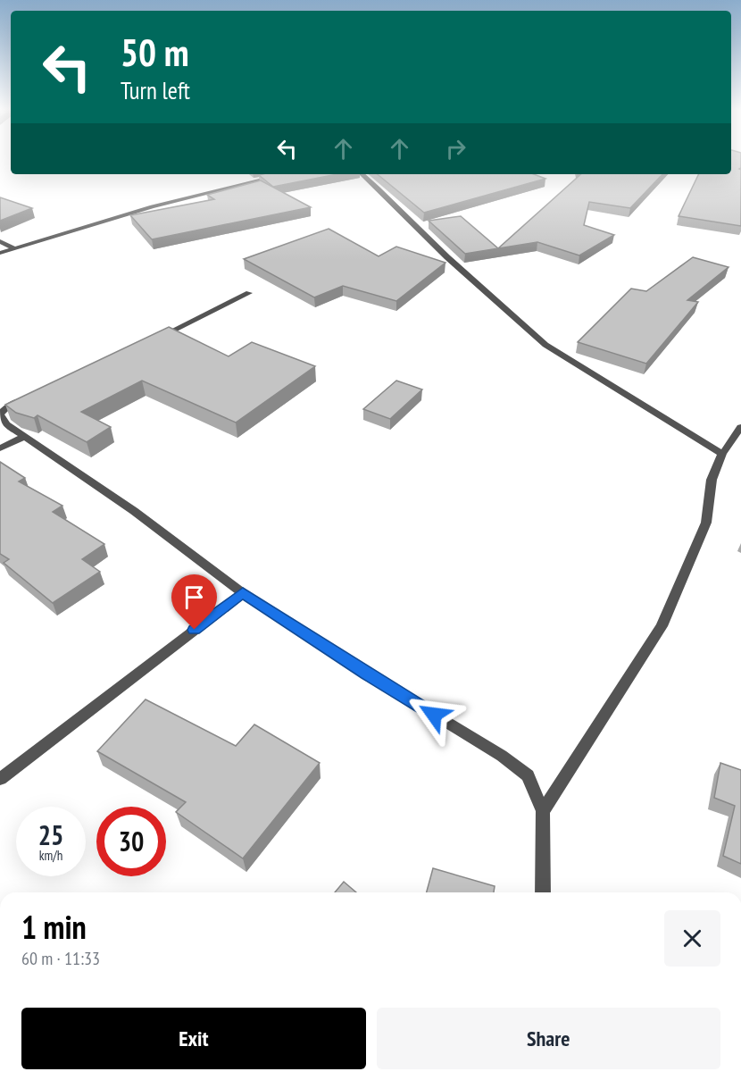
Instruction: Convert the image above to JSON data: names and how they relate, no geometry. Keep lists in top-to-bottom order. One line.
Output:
{"page":{"turn":["50 m","Turn left"],"speed":"25 km/h","limit":"30","heading":["1 min","60 m · 11:33"],"buttons":["Exit","Share"]}}
